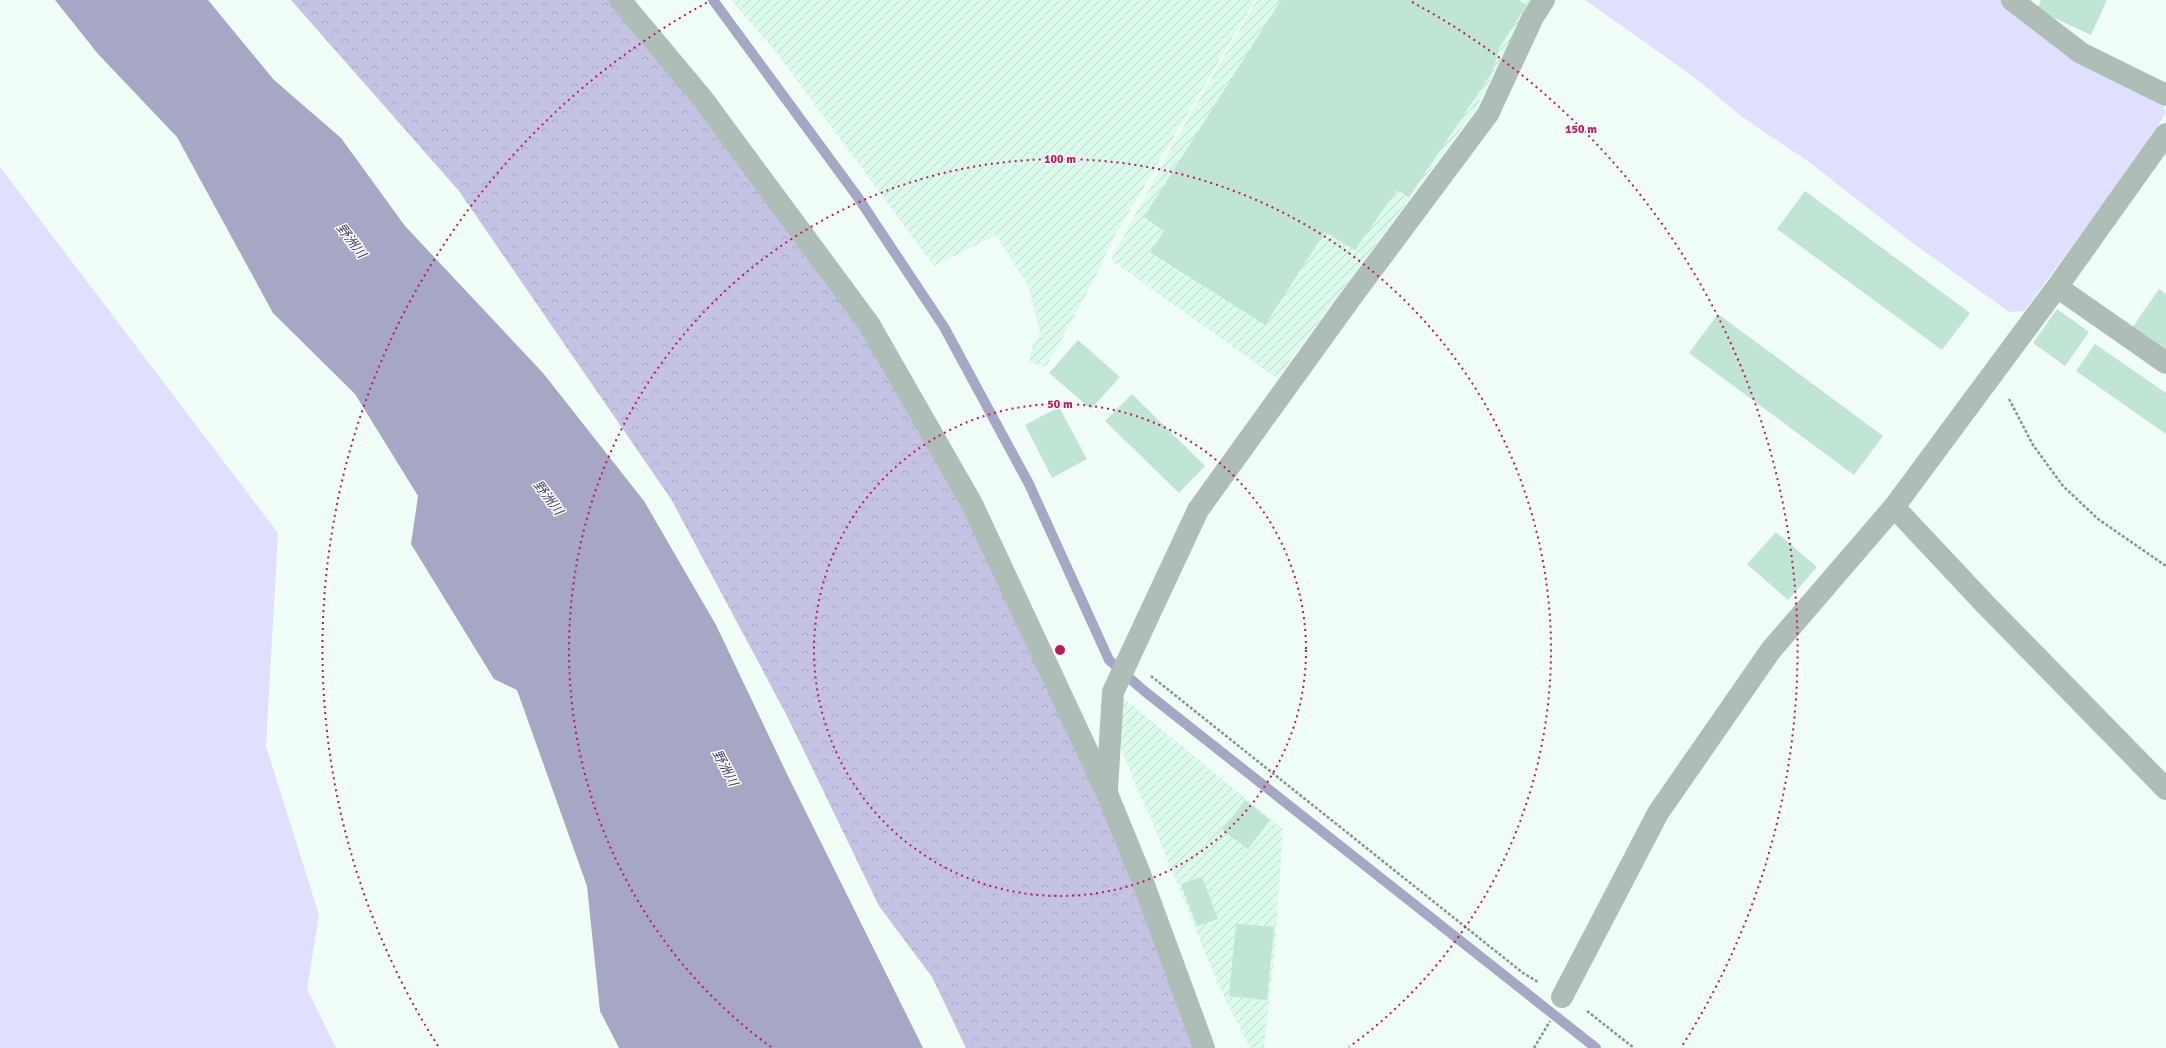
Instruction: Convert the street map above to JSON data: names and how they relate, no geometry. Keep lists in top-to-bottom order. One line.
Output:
{"water":["野洲川"],"rings":["150 m","100 m","50 m"]}
